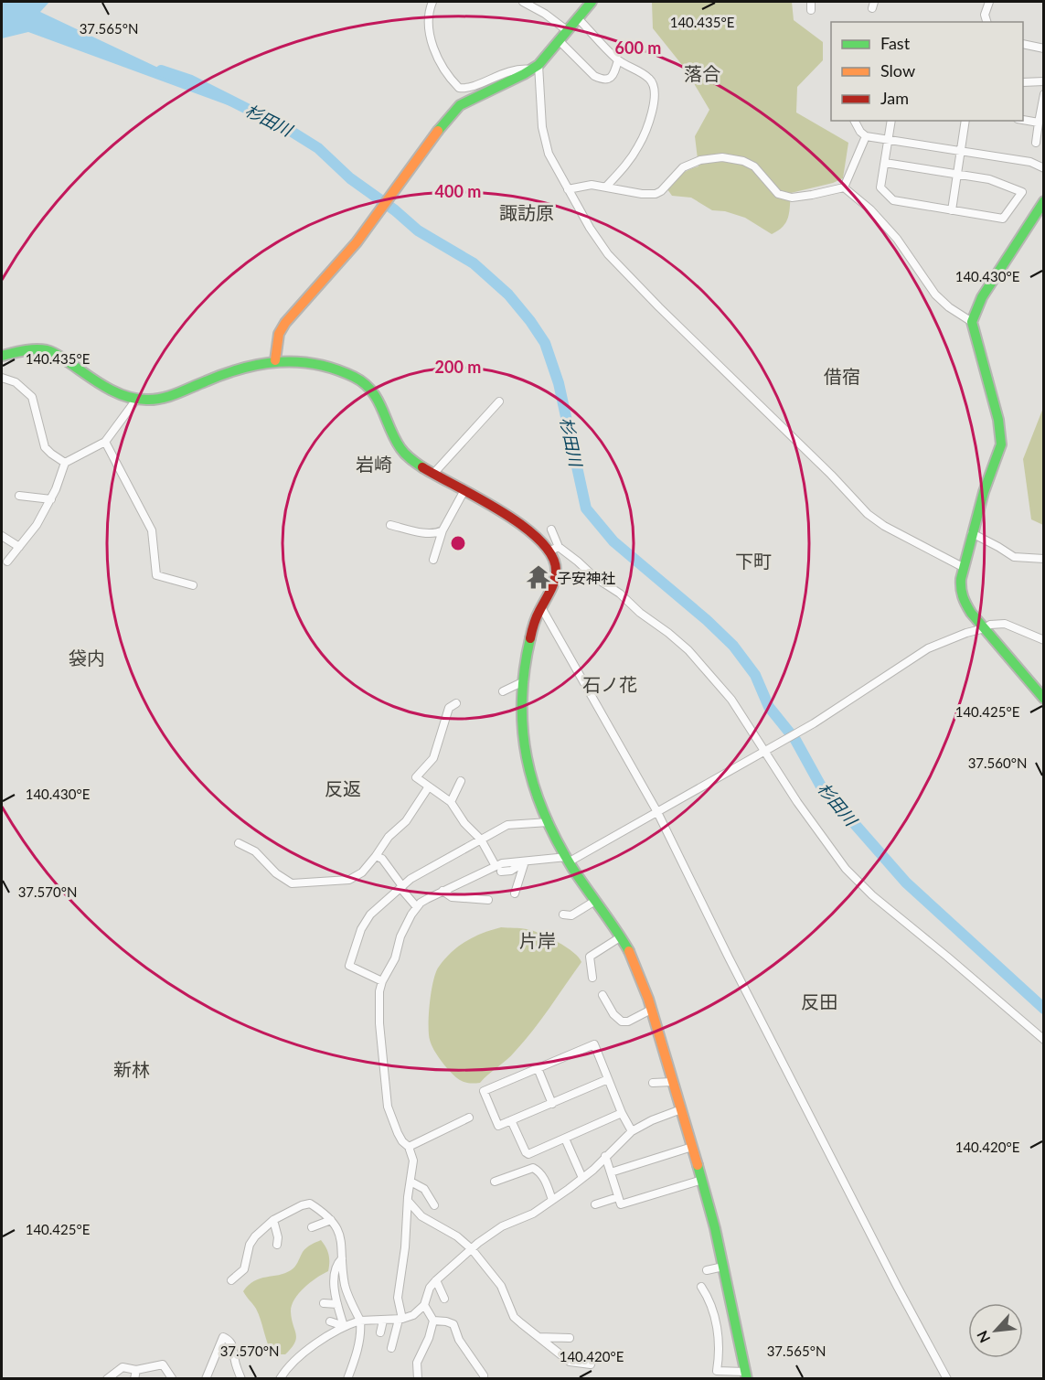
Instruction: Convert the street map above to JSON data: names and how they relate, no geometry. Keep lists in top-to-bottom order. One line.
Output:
{"districts":["落合","諏訪原","借宿","岩崎","下町","袋内","石ノ花","反返","片岸","反田","新林"],"water":["杉田川"],"places":{"temple":["子安神社"]},"legend":["Fast","Slow","Jam"],"north":"bottom left","coordinates":["140.435°E","37.565°N","140.430°E","140.425°E","37.560°N","37.570°N","140.420°E"],"rings":["600 m","400 m","200 m"]}
